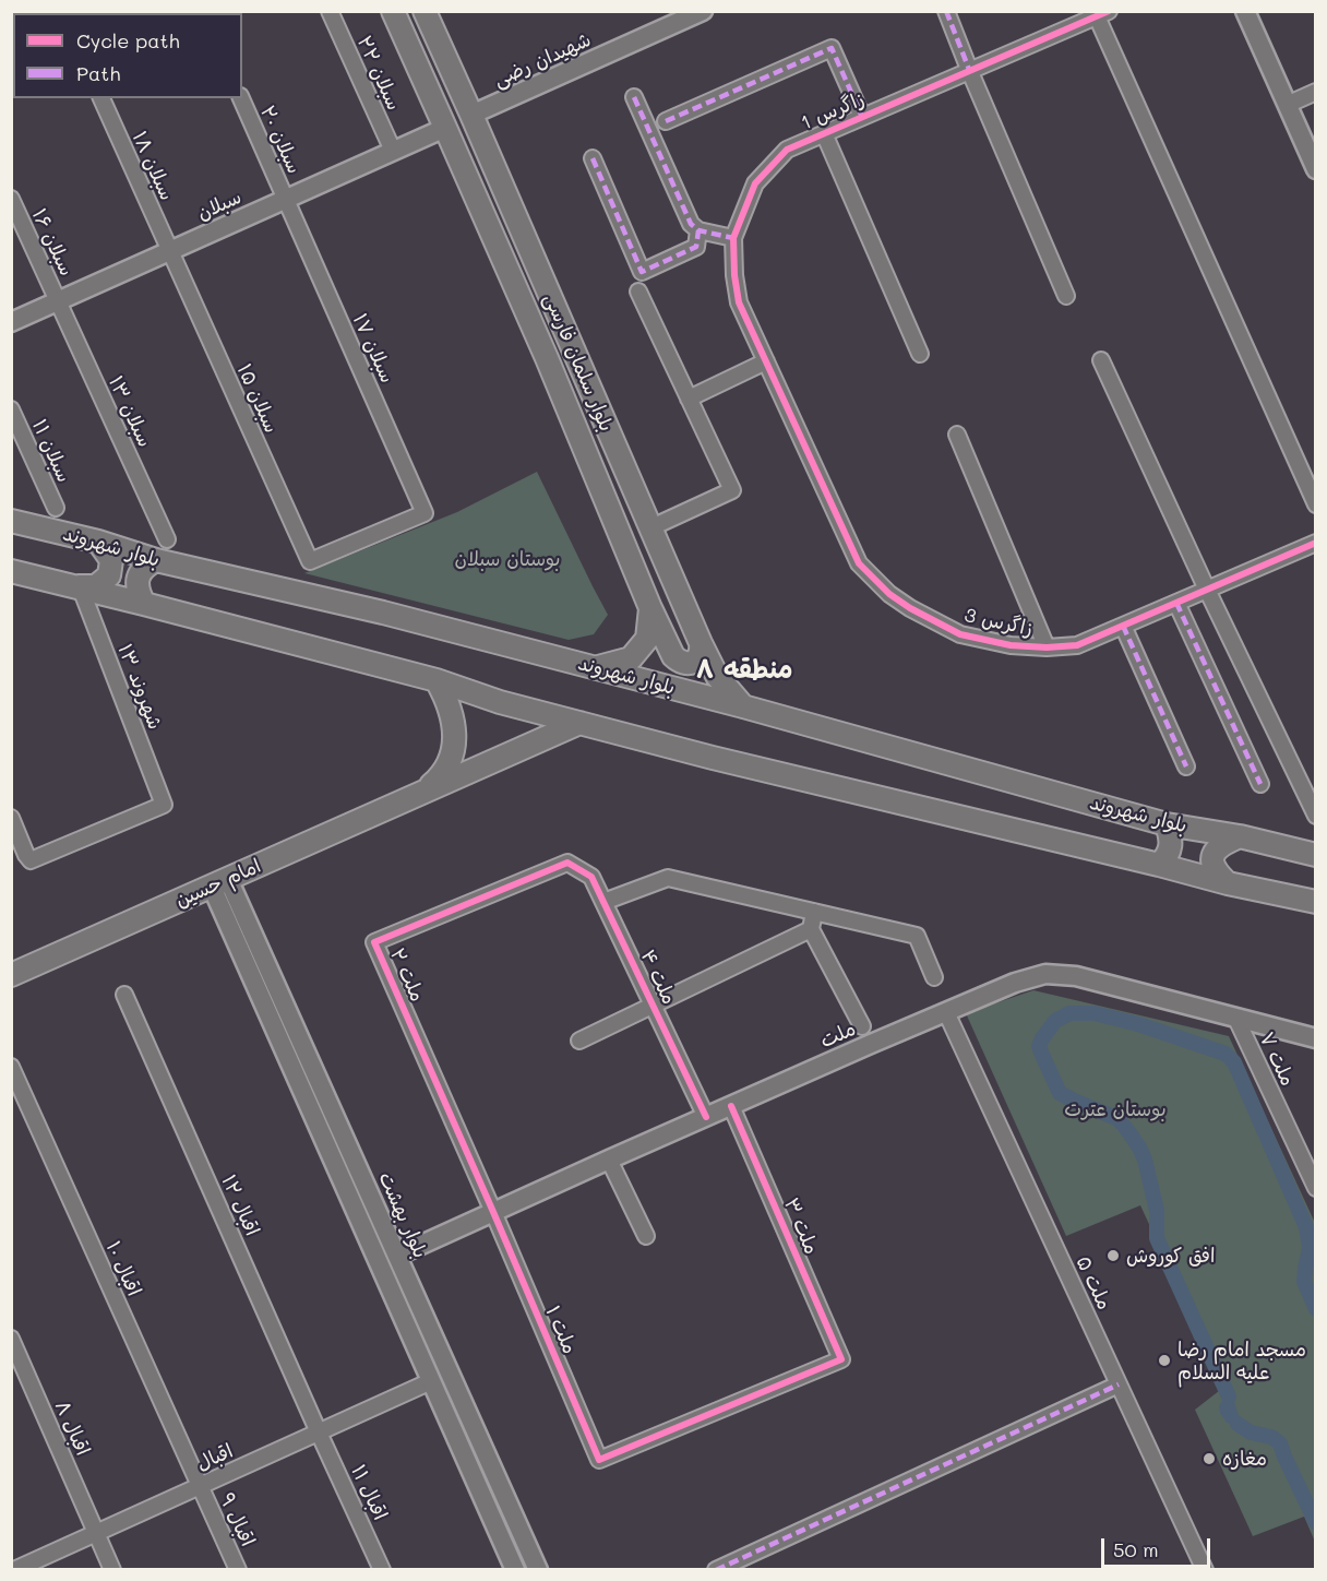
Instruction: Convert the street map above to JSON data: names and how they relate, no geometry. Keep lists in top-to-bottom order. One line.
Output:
{"streets":{"main road":["بلوار سلمان فارسی","بلوار شهروند","امام حسین"],"street":["شهیدان رضی","سبلان ۲۲","زاگرس 1","سبلان ۲۰","سبلان ۱۸","سبلان","سبلان ۱۶","سبلان ۱۷","سبلان ۱۵","سبلان ۱۳","سبلان ۱۱","زاگرس 3","شهروند ۱۳","ملت ۲","ملت ۴","ملت","ملت ۷","اقبال ۱۲","بلوار بهشت","ملت ۳","اقبال ۱۰","ملت ۵","ملت ۱","اقبال ۸","اقبال","اقبال ۱۱","اقبال ۹"]},"crossings":[["شهیدان رضی","بلوار سلمان فارسی"],["سبلان ۲۲","سبلان"],["زاگرس 1","زاگرس 3"],["سبلان ۲۰","سبلان"],["سبلان ۲۰","سبلان ۱۷"],["سبلان ۱۸","سبلان"],["سبلان ۱۸","سبلان ۱۵"],["سبلان","سبلان ۱۶"],["سبلان","سبلان ۱۷"],["سبلان","بلوار سلمان فارسی"],["سبلان","سبلان ۱۵"],["سبلان","سبلان ۱۳"],["سبلان ۱۶","سبلان ۱۳"],["سبلان ۱۷","سبلان ۱۵"],["بلوار سلمان فارسی","بلوار شهروند"],["امام حسین","بلوار بهشت"],["ملت ۲","ملت ۴"],["ملت ۲","ملت"],["ملت ۲","ملت ۱"],["ملت ۴","ملت"],["ملت","ملت ۷"],["ملت","بلوار بهشت"],["ملت","ملت ۳"],["ملت","ملت ۵"],["ملت","ملت ۱"],["اقبال ۱۲","اقبال"],["اقبال ۱۲","اقبال ۱۱"],["بلوار بهشت","اقبال"],["ملت ۳","ملت ۱"],["اقبال ۱۰","اقبال"],["اقبال ۱۰","اقبال ۹"],["اقبال ۸","اقبال"],["اقبال","اقبال ۱۱"],["اقبال","اقبال ۹"]],"districts":["منطقه ۸"],"parks":["بوستان سبلان","بوستان عترت"],"places":["افق کوروش","مسجد امام رضا علیه السلام","مغازه"],"legend":["Cycle path","Path"],"scale_bar":"50 m"}
